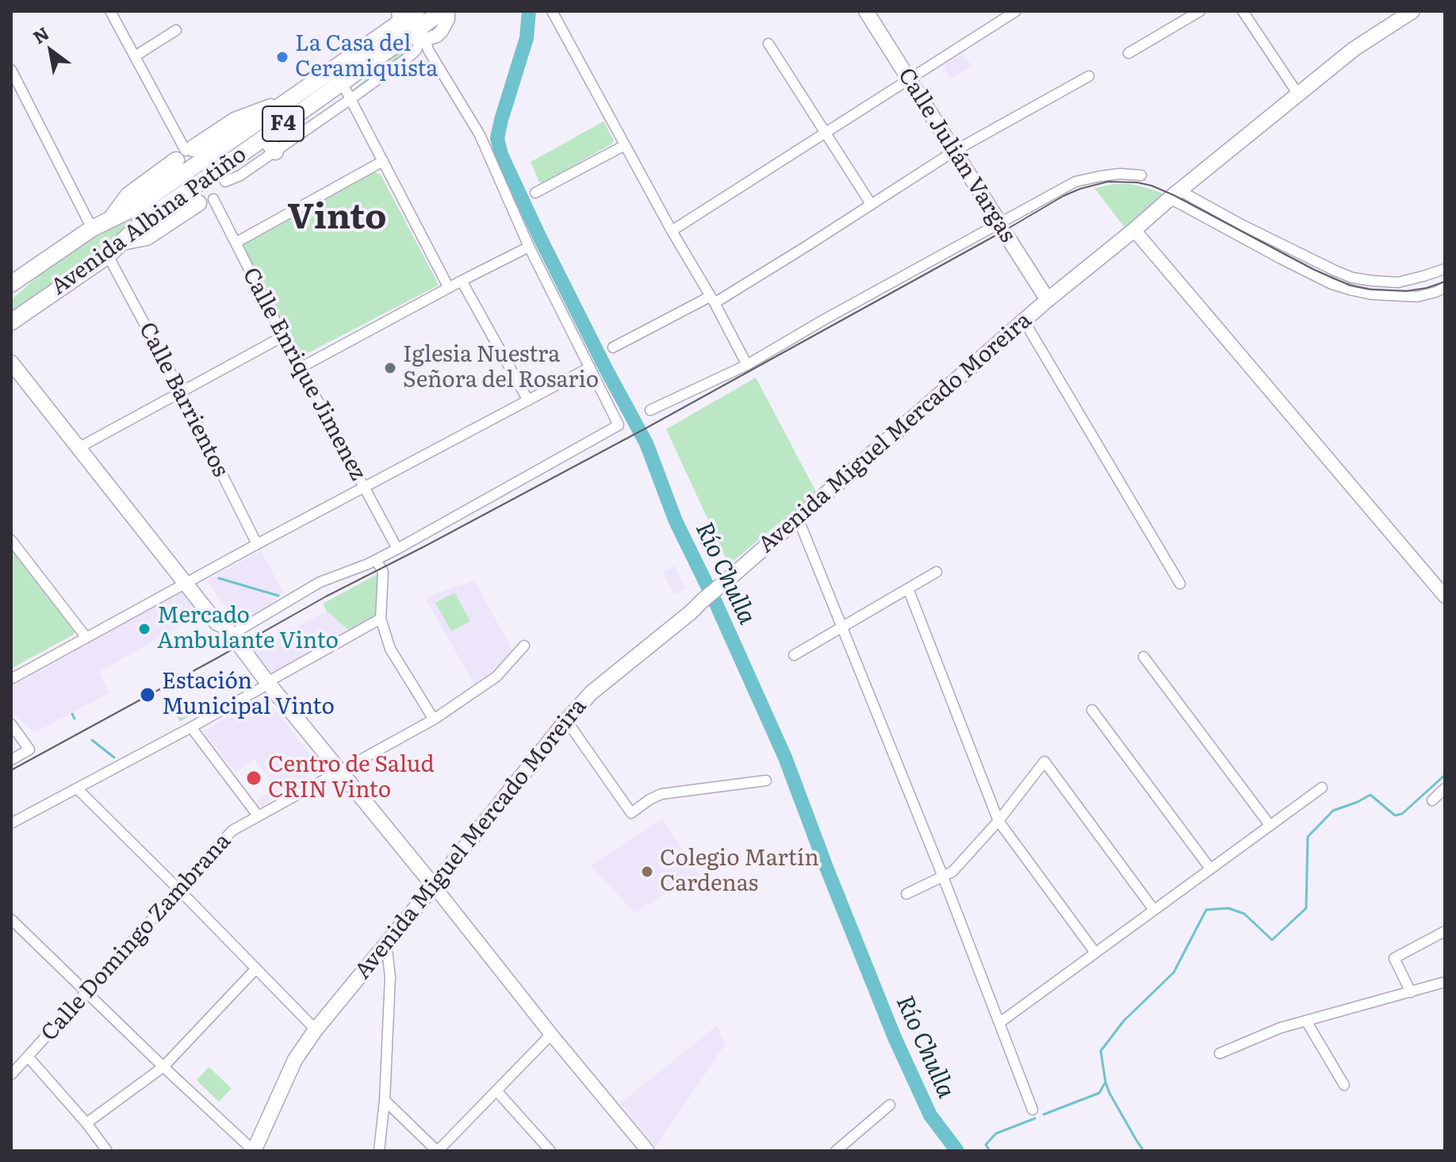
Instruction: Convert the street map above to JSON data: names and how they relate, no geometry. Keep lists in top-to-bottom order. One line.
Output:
{"streets":{"highway":["F4","Avenida Albina Patiño"],"main road":["Calle Julián Vargas","Avenida Miguel Mercado Moreira"],"street":["Calle Enrique Jimenez","Calle Barrientos","Calle Domingo Zambrana"]},"crossings":[["Calle Julián Vargas","Avenida Miguel Mercado Moreira"],["Avenida Albina Patiño","Calle Barrientos"]],"districts":["Vinto"],"water":["Río Chulla"],"places":["La Casa del Ceramiquista","Iglesia Nuestra Señora del Rosario","Mercado Ambulante Vinto","Estación Municipal Vinto","Centro de Salud CRIN Vinto","Colegio Martín Cardenas"],"north":"top left"}
